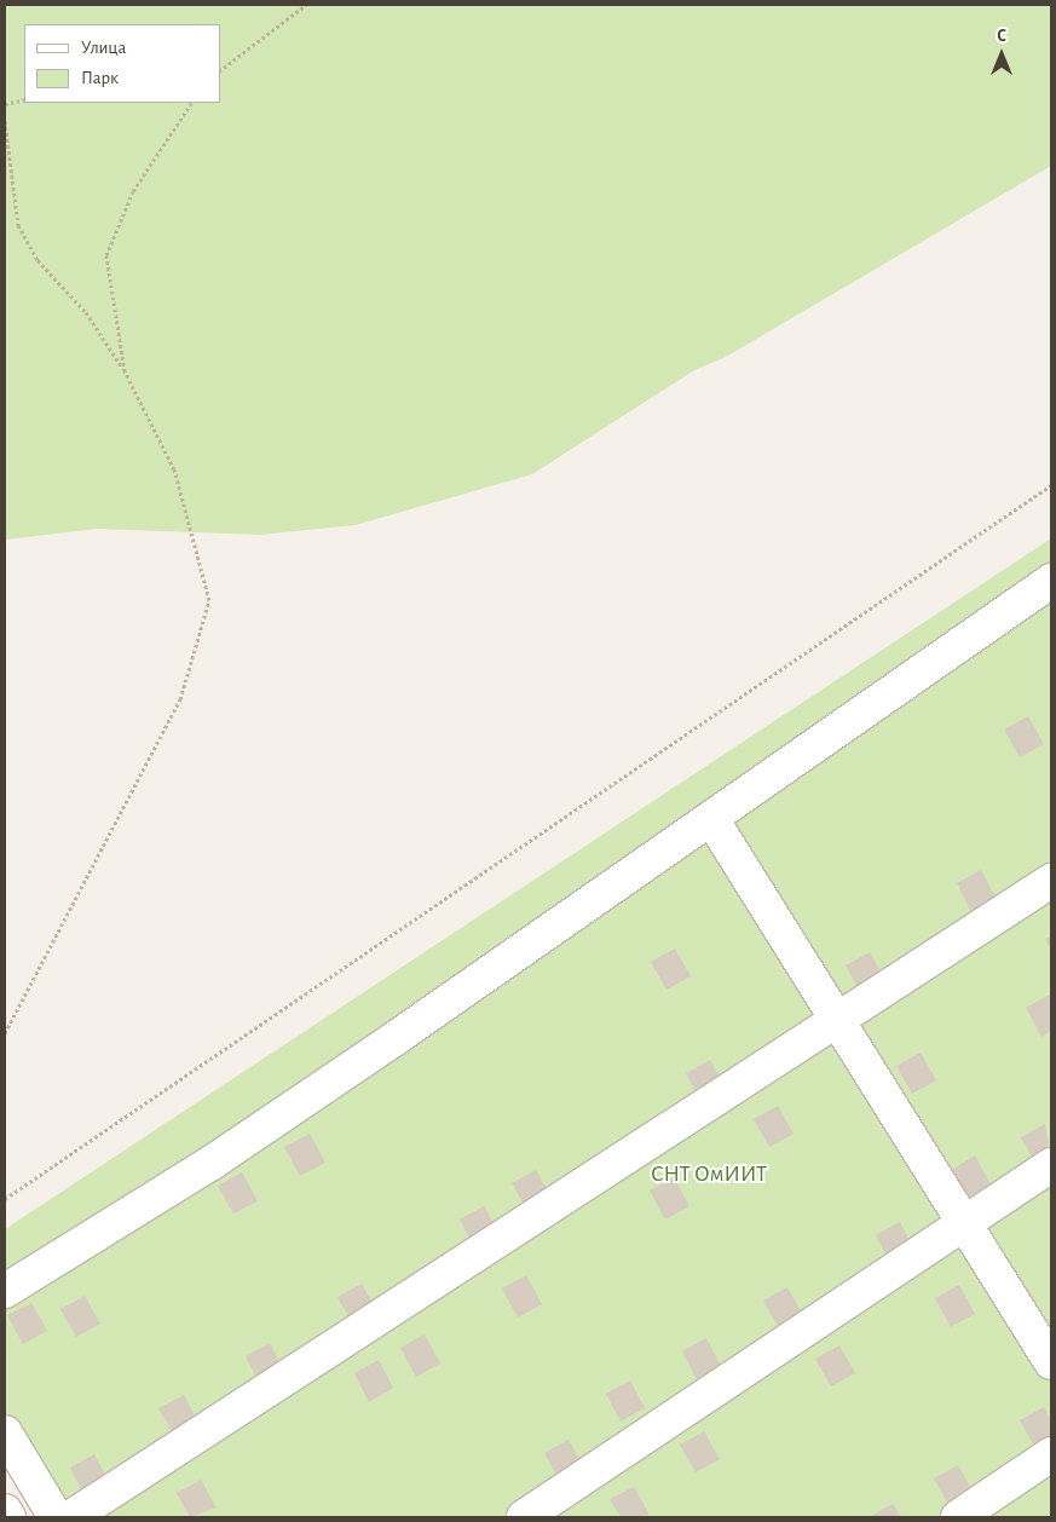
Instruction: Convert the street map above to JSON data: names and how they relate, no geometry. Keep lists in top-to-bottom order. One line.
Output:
{"parks":["СНТ ОмИИТ"],"legend":["Улица","Парк"],"north":"top"}
